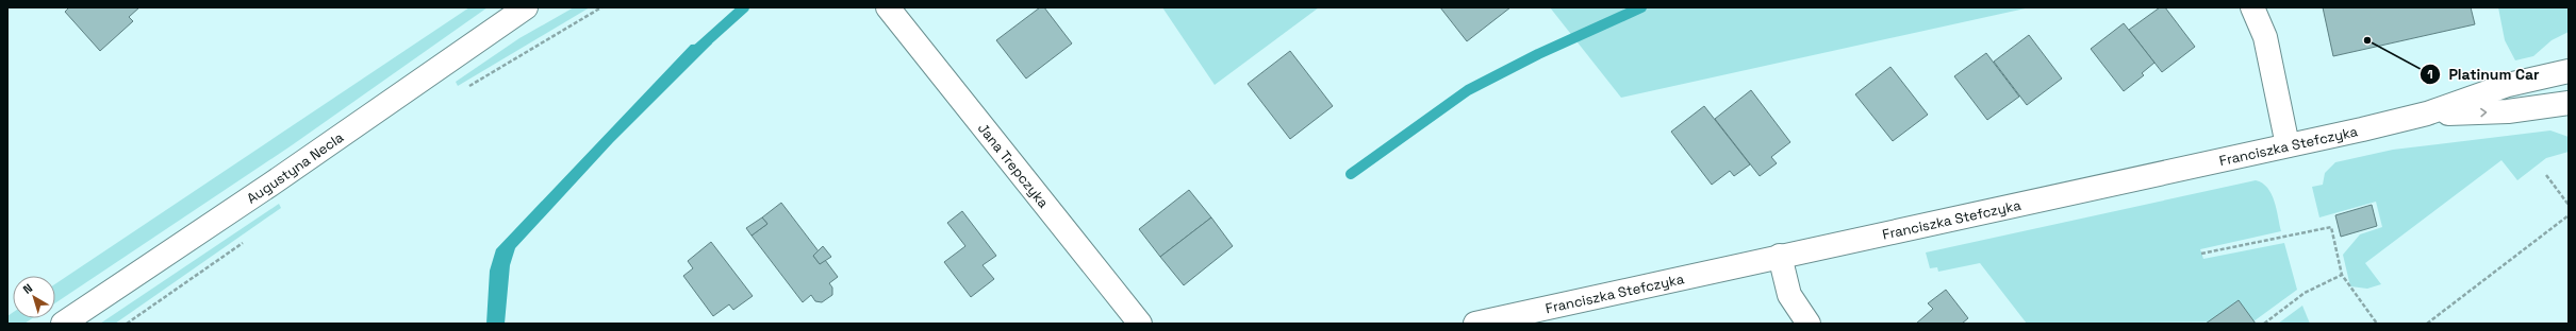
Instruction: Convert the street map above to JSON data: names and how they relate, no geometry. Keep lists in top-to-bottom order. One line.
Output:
{"streets":{"street":["Franciszka Stefczyka","Jana Trepczyka","Augustyna Necla"]},"places":["Platinum Car"],"north":"top left"}
